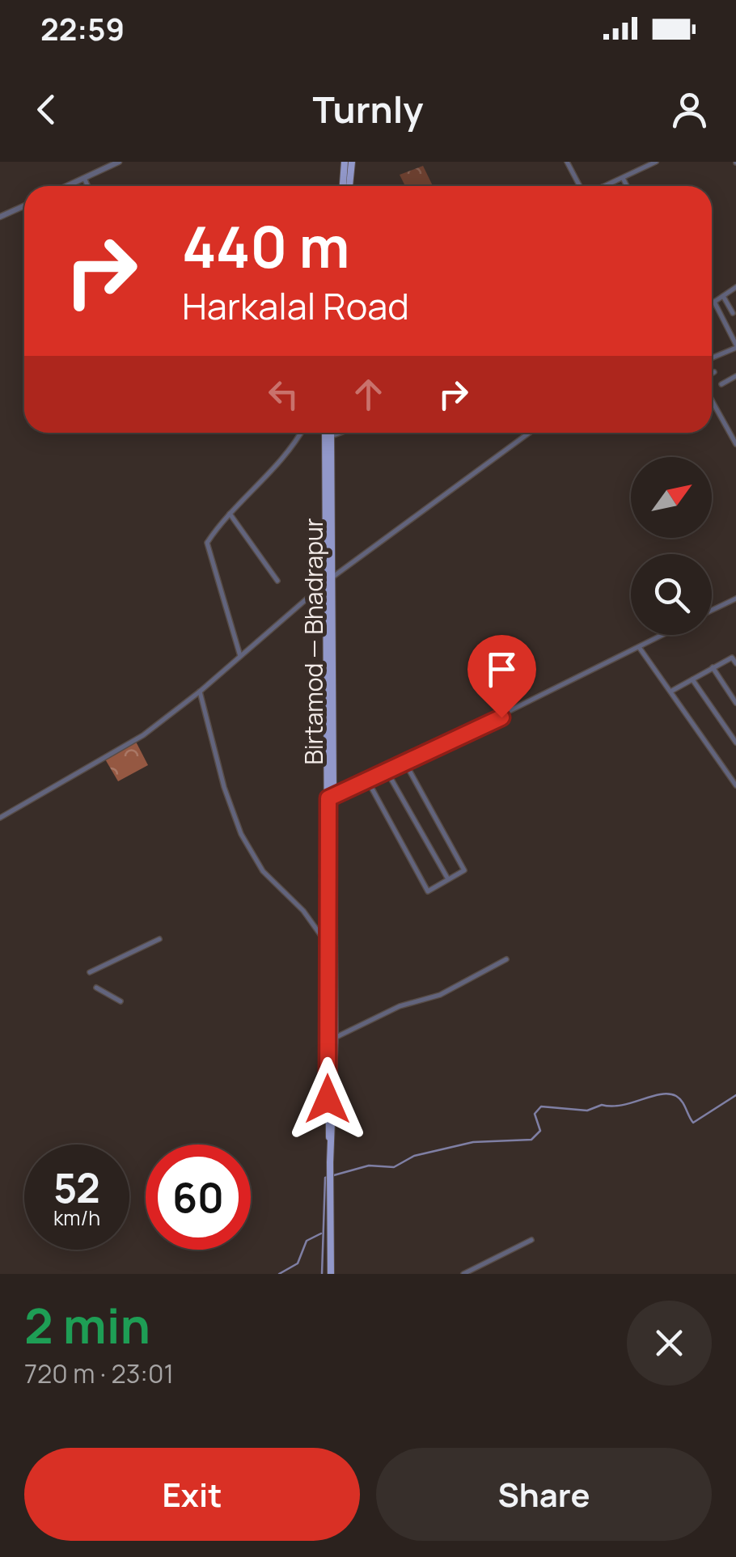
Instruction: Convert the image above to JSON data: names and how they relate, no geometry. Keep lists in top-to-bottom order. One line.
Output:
{"streets":{"main road":["Birtamod — Bhadrapur"]},"north":"top right","page":{"status":"22:59","header":"Turnly","turn":["440 m","Harkalal Road"],"speed":"52 km/h","limit":"60","heading":["2 min","720 m · 23:01"],"buttons":["Exit","Share"]}}
